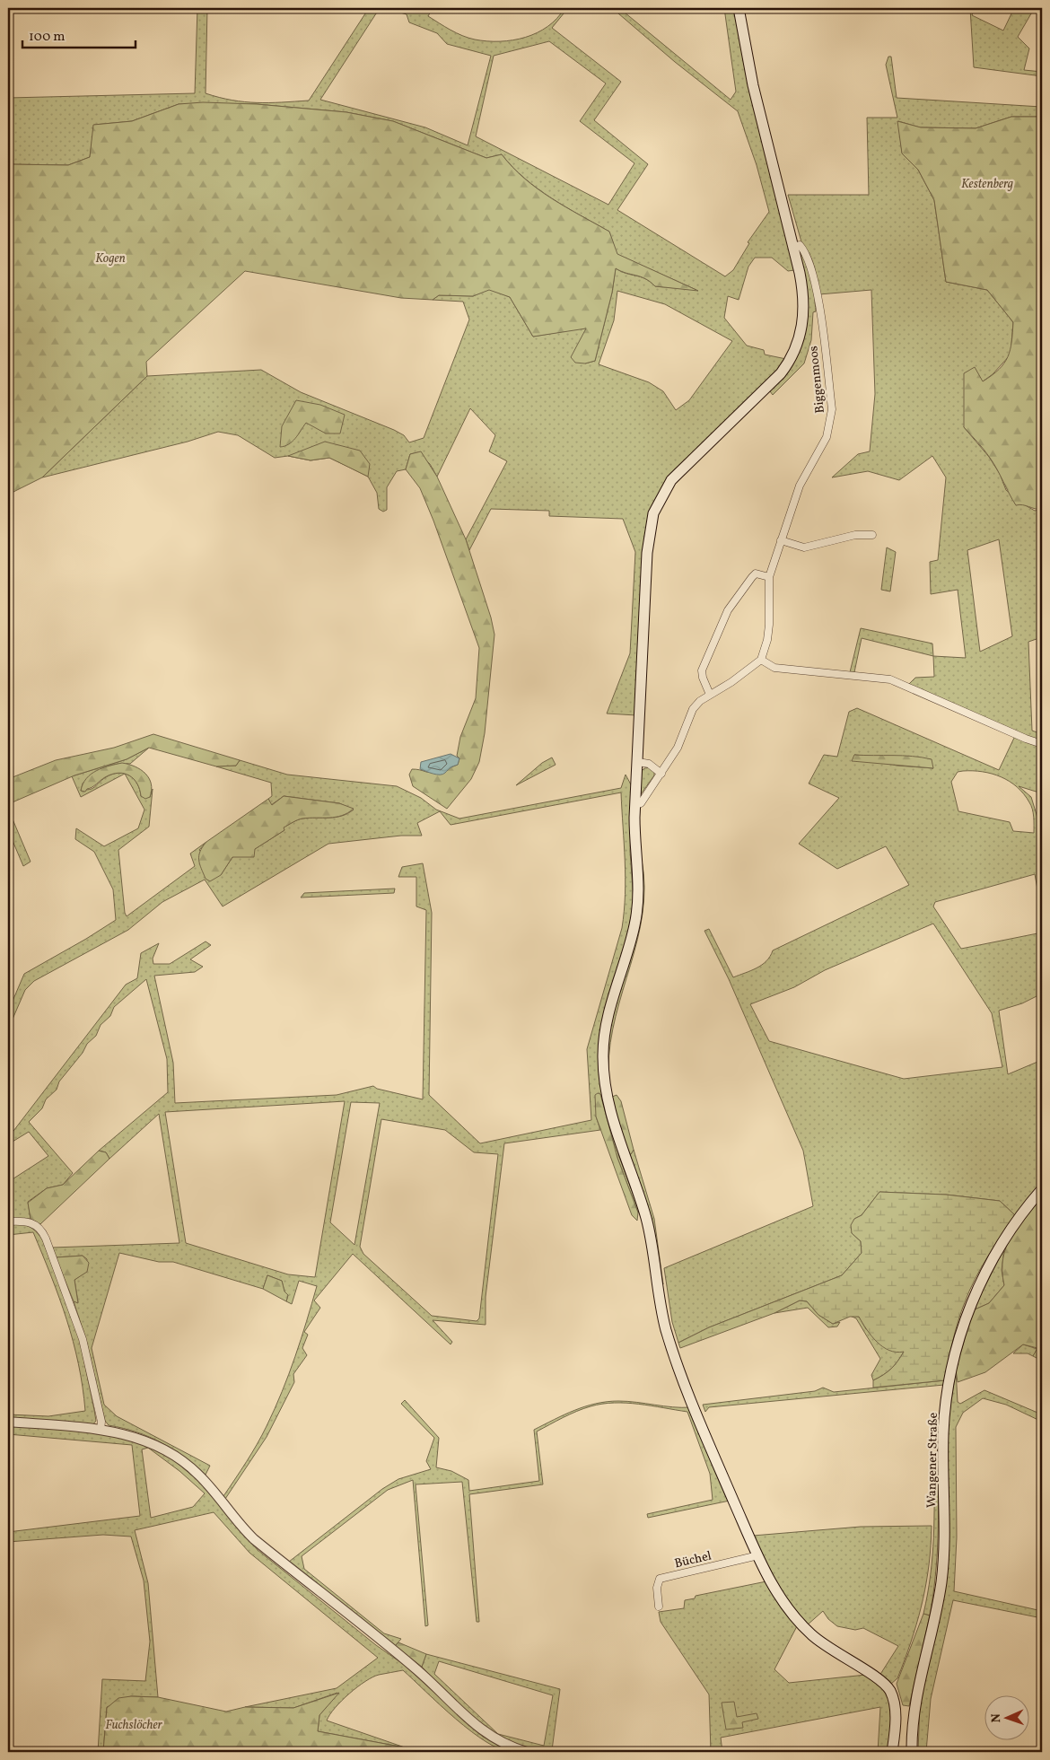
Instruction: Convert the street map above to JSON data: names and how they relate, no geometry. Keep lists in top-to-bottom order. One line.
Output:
{"streets":{"main road":["Wangener Straße"],"street":["Biggenmoos","Büchel"]},"parks":["Kestenberg","Kogen","Fuchslöcher"],"scale_bar":"100 m","north":"left"}
